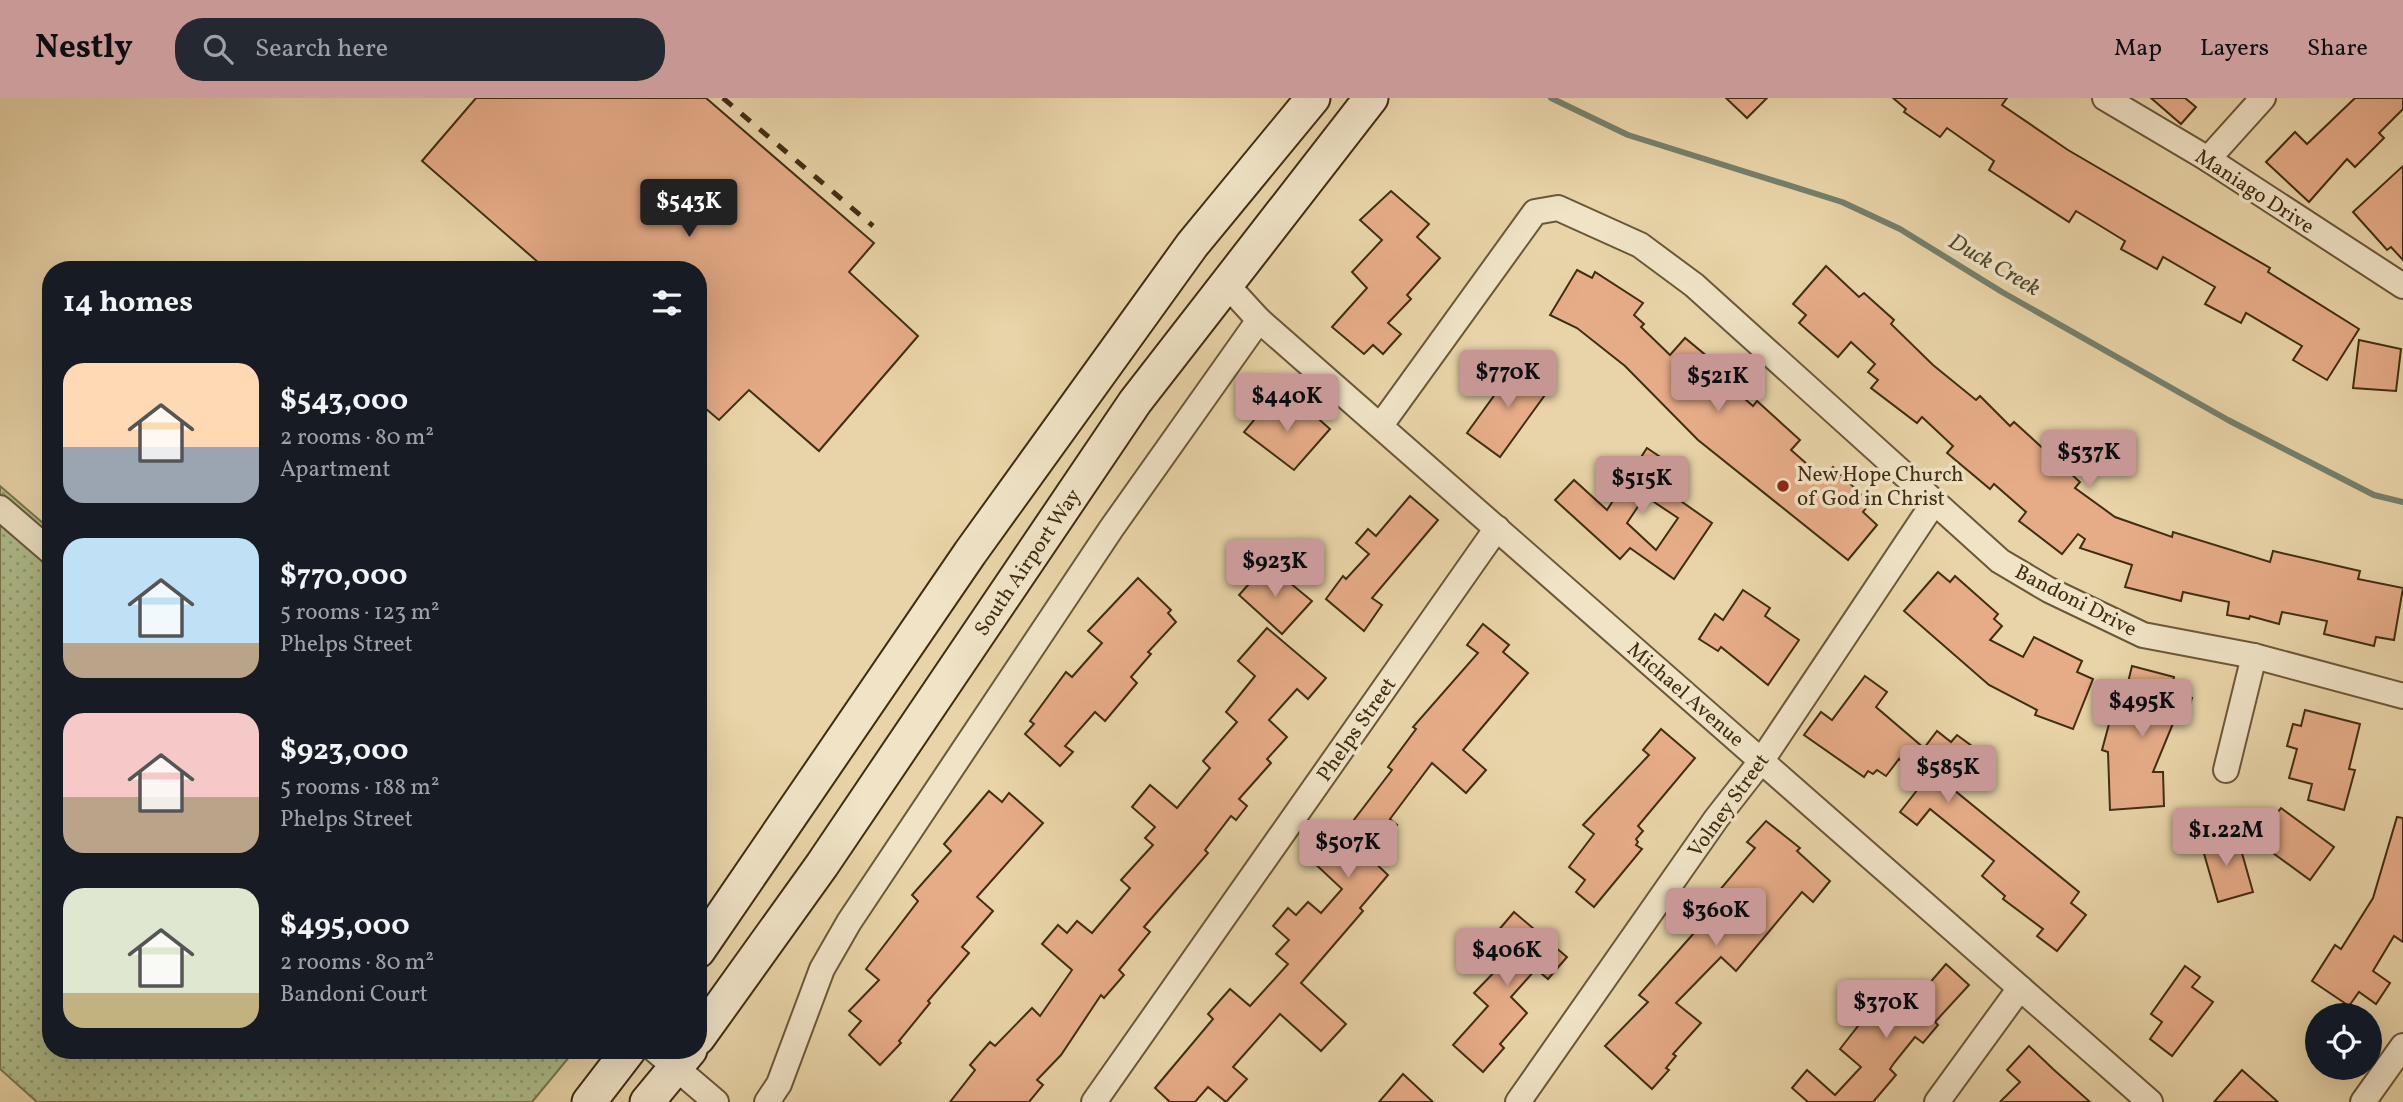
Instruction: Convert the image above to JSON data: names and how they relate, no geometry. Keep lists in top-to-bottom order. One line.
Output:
{"streets":{"main road":["South Airport Way"],"street":["Maniago Drive","Bandoni Drive","Michael Avenue","Phelps Street","Volney Street"]},"crossings":[["South Airport Way","Michael Avenue"],["Bandoni Drive","Michael Avenue"],["Bandoni Drive","Volney Street"],["Michael Avenue","Phelps Street"],["Michael Avenue","Volney Street"]],"water":["Duck Creek"],"places":["New Hope Church of God in Christ"],"page":{"header":"Nestly","search":"Search here","nav":["Map","Layers","Share"],"price":["$543K","$770K","$521K","$440K","$537K","$515K","$923K","$495K","$585K","$1.22M","$507K","$360K","$406K","$370K"],"heading":"14 homes","list":[{"name":"$543,000","note":"2 rooms · 80 m² · Apartment"},{"name":"$770,000","note":"5 rooms · 123 m² · Phelps Street"},{"name":"$923,000","note":"5 rooms · 188 m² · Phelps Street"},{"name":"$495,000","note":"2 rooms · 80 m² · Bandoni Court"}]}}
